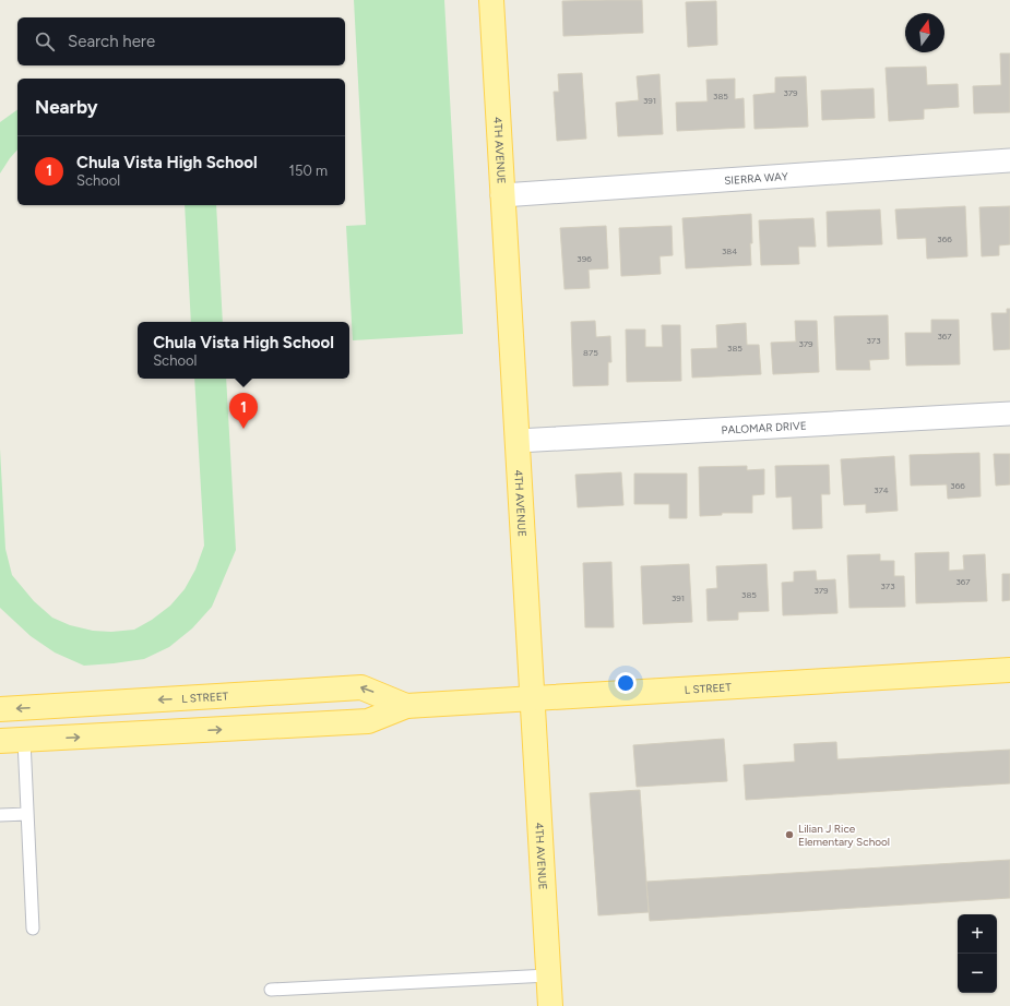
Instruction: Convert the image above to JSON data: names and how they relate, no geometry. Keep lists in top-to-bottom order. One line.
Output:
{"streets":{"main road":["4TH AVENUE","L STREET"],"street":["SIERRA WAY","PALOMAR DRIVE"]},"crossings":[["4TH AVENUE","SIERRA WAY"],["4TH AVENUE","PALOMAR DRIVE"],["4TH AVENUE","L STREET"]],"places":["Lilian J Rice Elementary School"],"house_numbers":["379","385","391","366","384","396","367","373","379","385","875","366","374","367","373","379","385","391"],"north":"top","page":{"search":"Search here","heading":"Nearby","list":[{"mark":"1","name":"Chula Vista High School","note":"School","value":"150 m"}],"popup":["Chula Vista High School","School"],"pins":"1","map_buttons":["+","−"]}}
